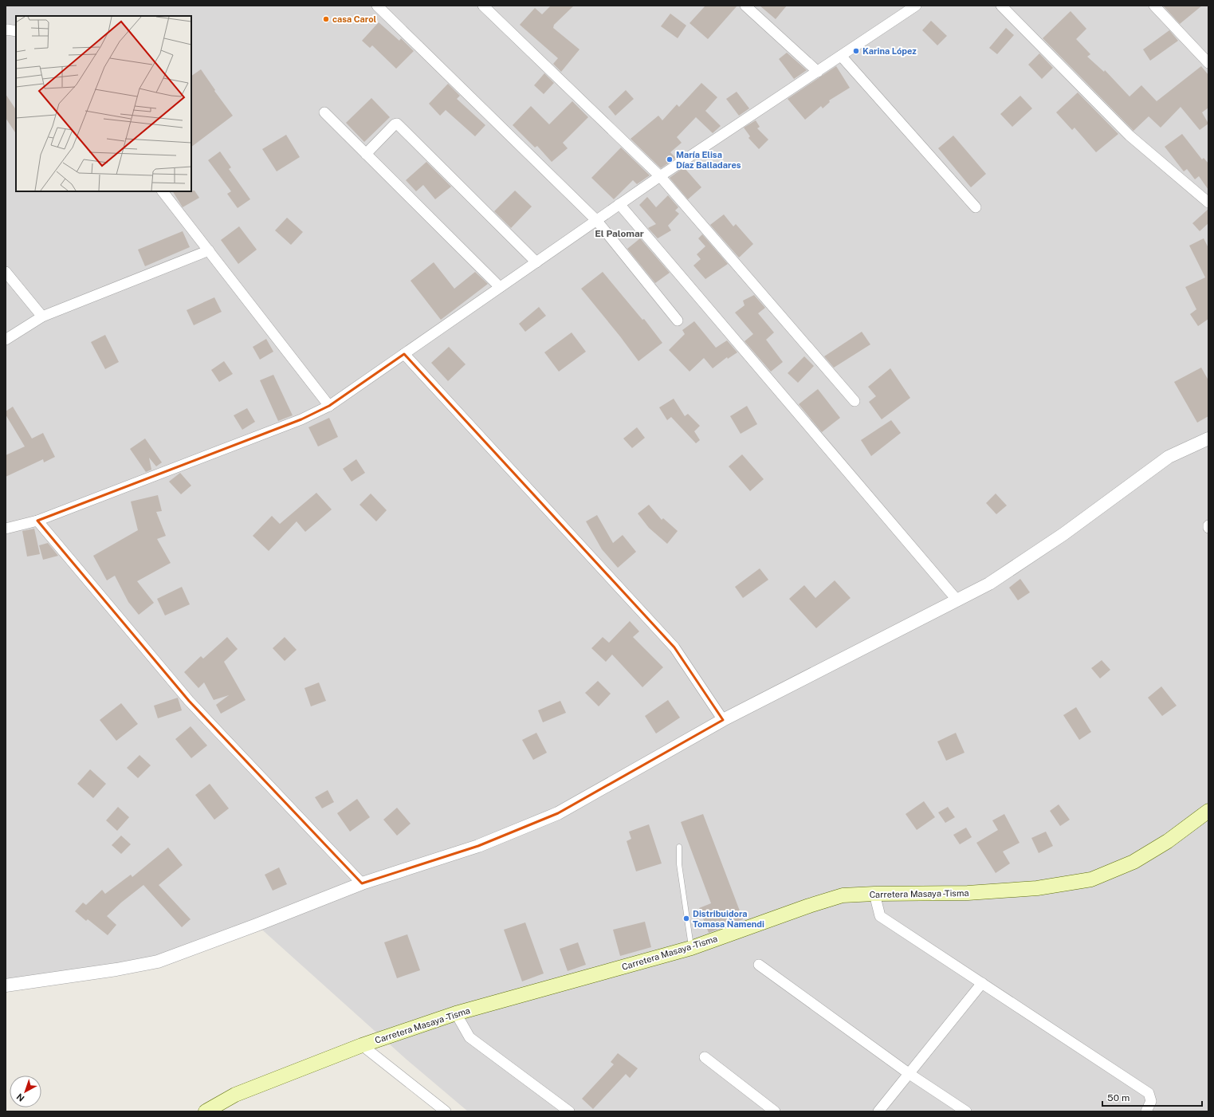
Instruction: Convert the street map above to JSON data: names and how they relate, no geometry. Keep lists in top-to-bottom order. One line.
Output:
{"streets":{"main road":["Carretera Masaya -Tisma"]},"districts":["El Palomar"],"places":["casa Carol","Karina López","María Elisa Díaz Balladares","Distribuidora Tomasa Ñamendi"],"scale_bar":"50 m","north":"bottom left"}
